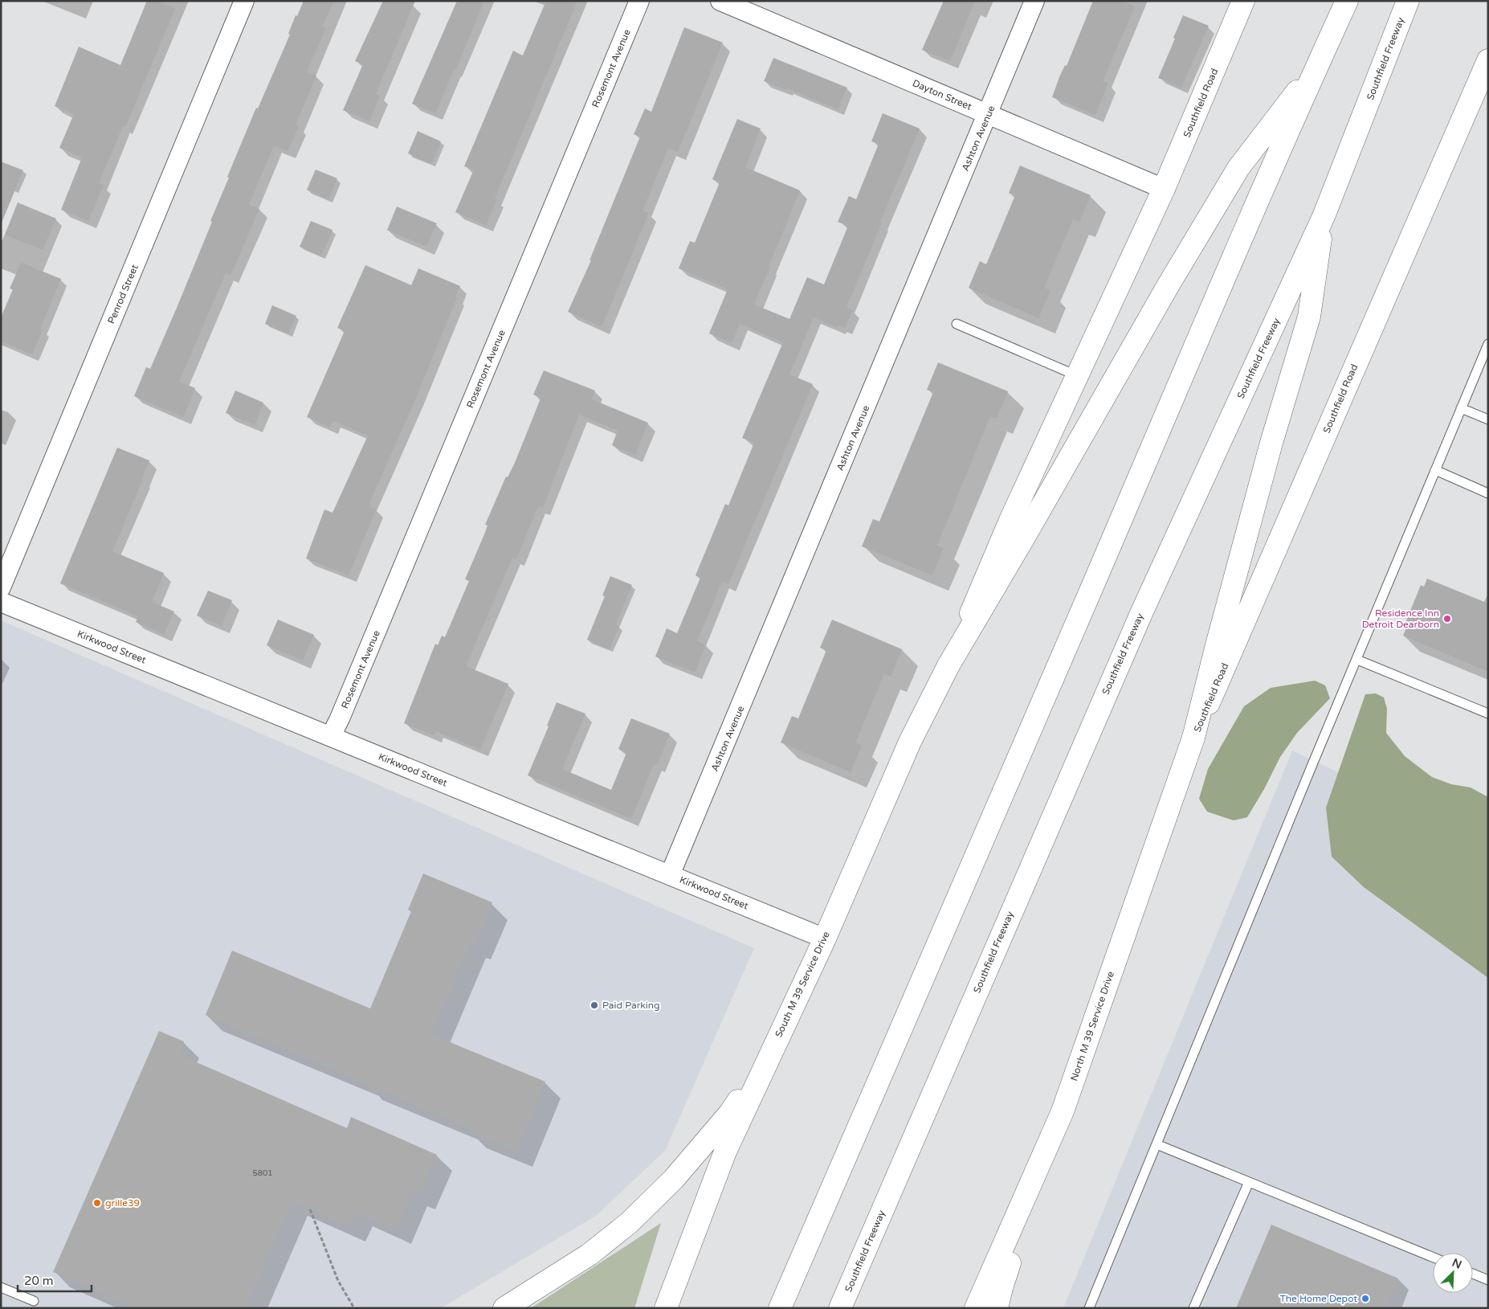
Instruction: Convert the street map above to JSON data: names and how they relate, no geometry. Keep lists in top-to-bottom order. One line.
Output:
{"streets":{"main road":["Southfield Freeway","Southfield Road","South M 39 Service Drive","North M 39 Service Drive"],"street":["Rosemont Avenue","Dayton Street","Ashton Avenue","Penrod Street","Kirkwood Street"]},"crossings":[["Rosemont Avenue","Kirkwood Street"],["Dayton Street","Southfield Road"],["Dayton Street","Ashton Avenue"],["Southfield Road","South M 39 Service Drive"],["Southfield Road","North M 39 Service Drive"],["Ashton Avenue","Kirkwood Street"],["Kirkwood Street","South M 39 Service Drive"]],"places":["Residence Inn Detroit Dearborn","Paid Parking","grille39","The Home Depot"],"house_numbers":["5801"],"scale_bar":"20 m","north":"top right"}
